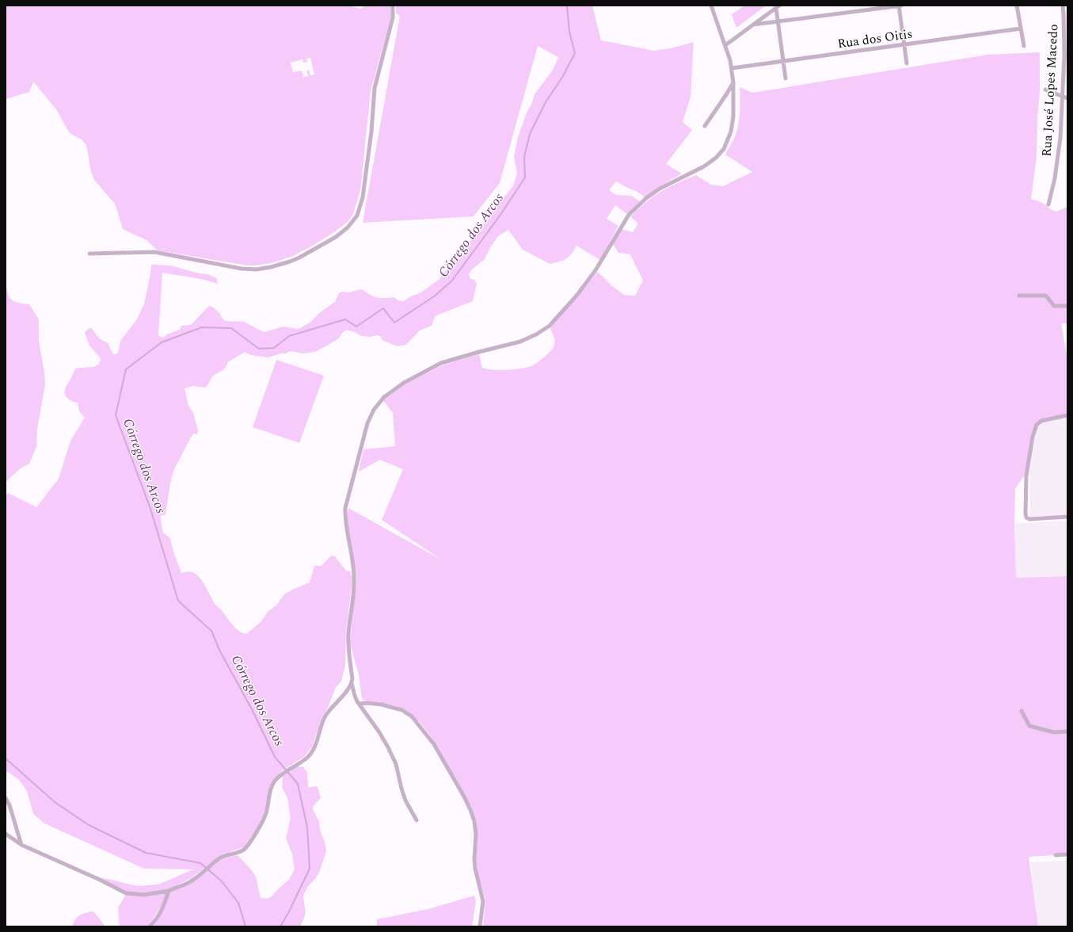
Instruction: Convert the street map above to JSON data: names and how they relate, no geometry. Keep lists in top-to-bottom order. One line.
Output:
{"streets":{"street":["Rua dos Oitis","Rua José Lopes Macedo"]},"water":["Córrego dos Arcos"]}
